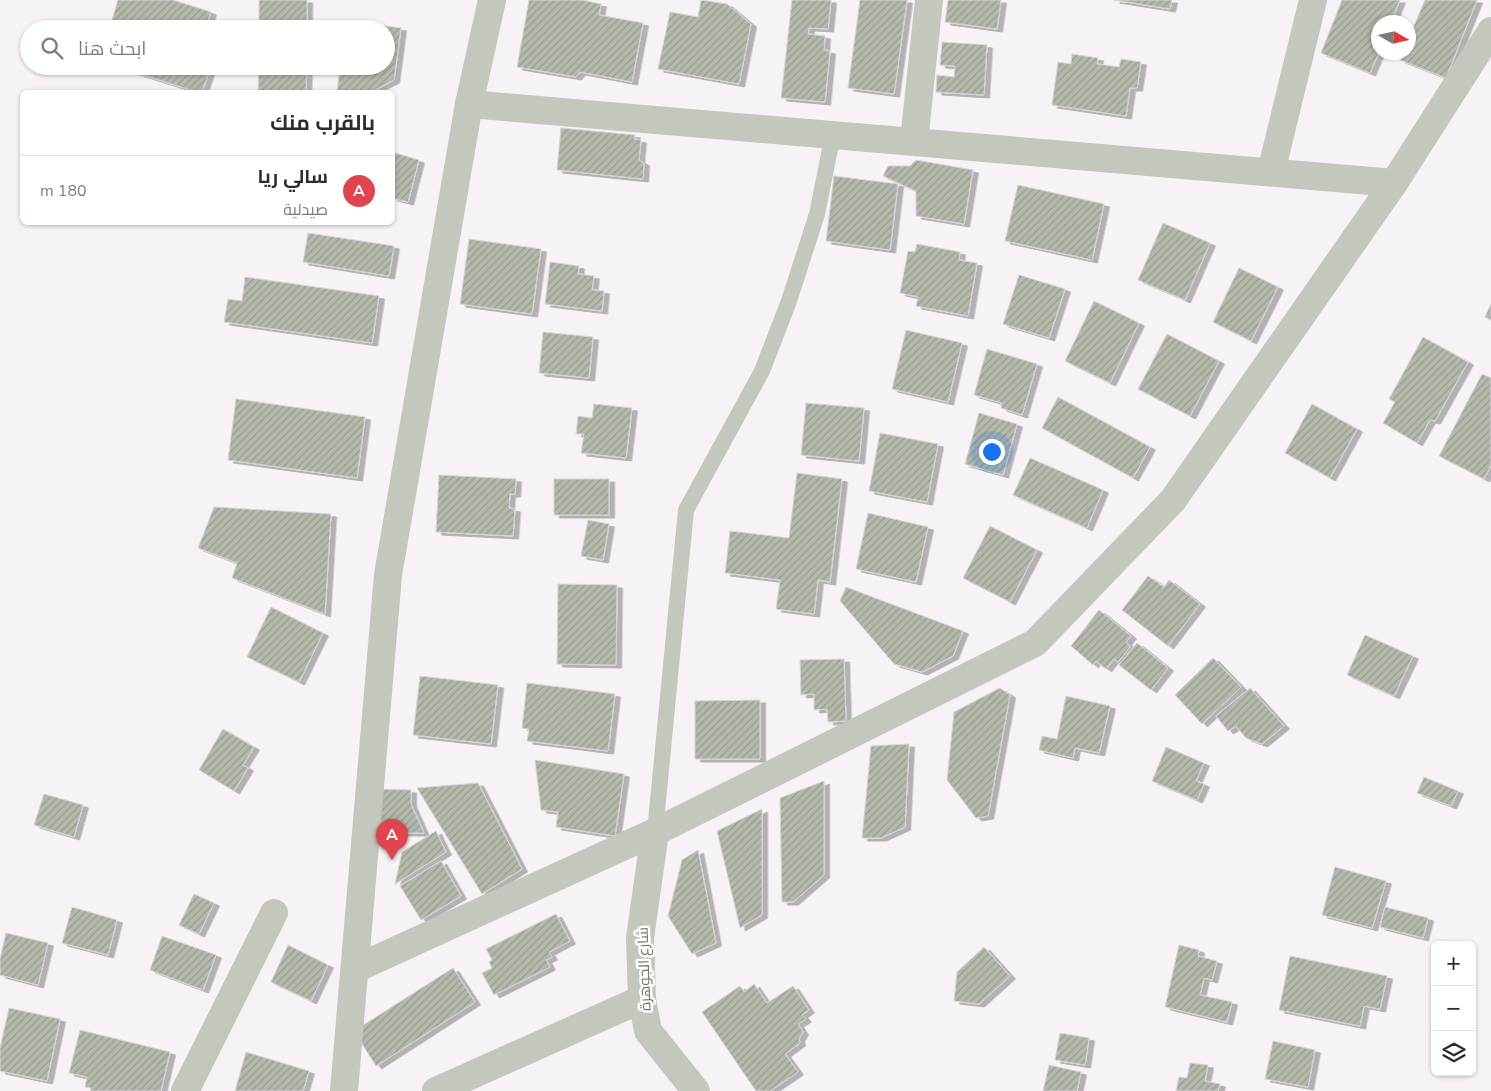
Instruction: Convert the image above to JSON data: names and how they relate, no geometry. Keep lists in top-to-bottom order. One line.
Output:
{"streets":{"street":["شارع الجوهرة"]},"north":"right","page":{"search":"ابحث هنا","heading":"بالقرب منك","list":[{"mark":"A","name":"سالي ريا","note":"صيدلية","value":"180 m"}],"pins":"A","map_buttons":["+","−"]}}
